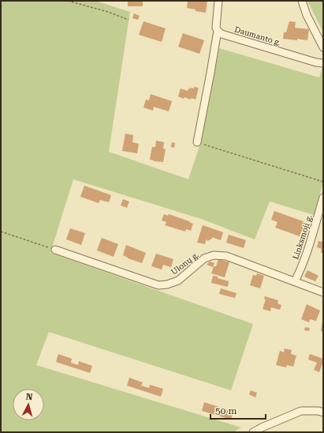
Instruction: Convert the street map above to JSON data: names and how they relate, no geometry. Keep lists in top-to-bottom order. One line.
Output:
{"streets":{"street":["Daumanto g.","Linksmoji g.","Ulonų g."]},"crossings":[["Linksmoji g.","Ulonų g."]],"scale_bar":"50 m","north":"top"}
